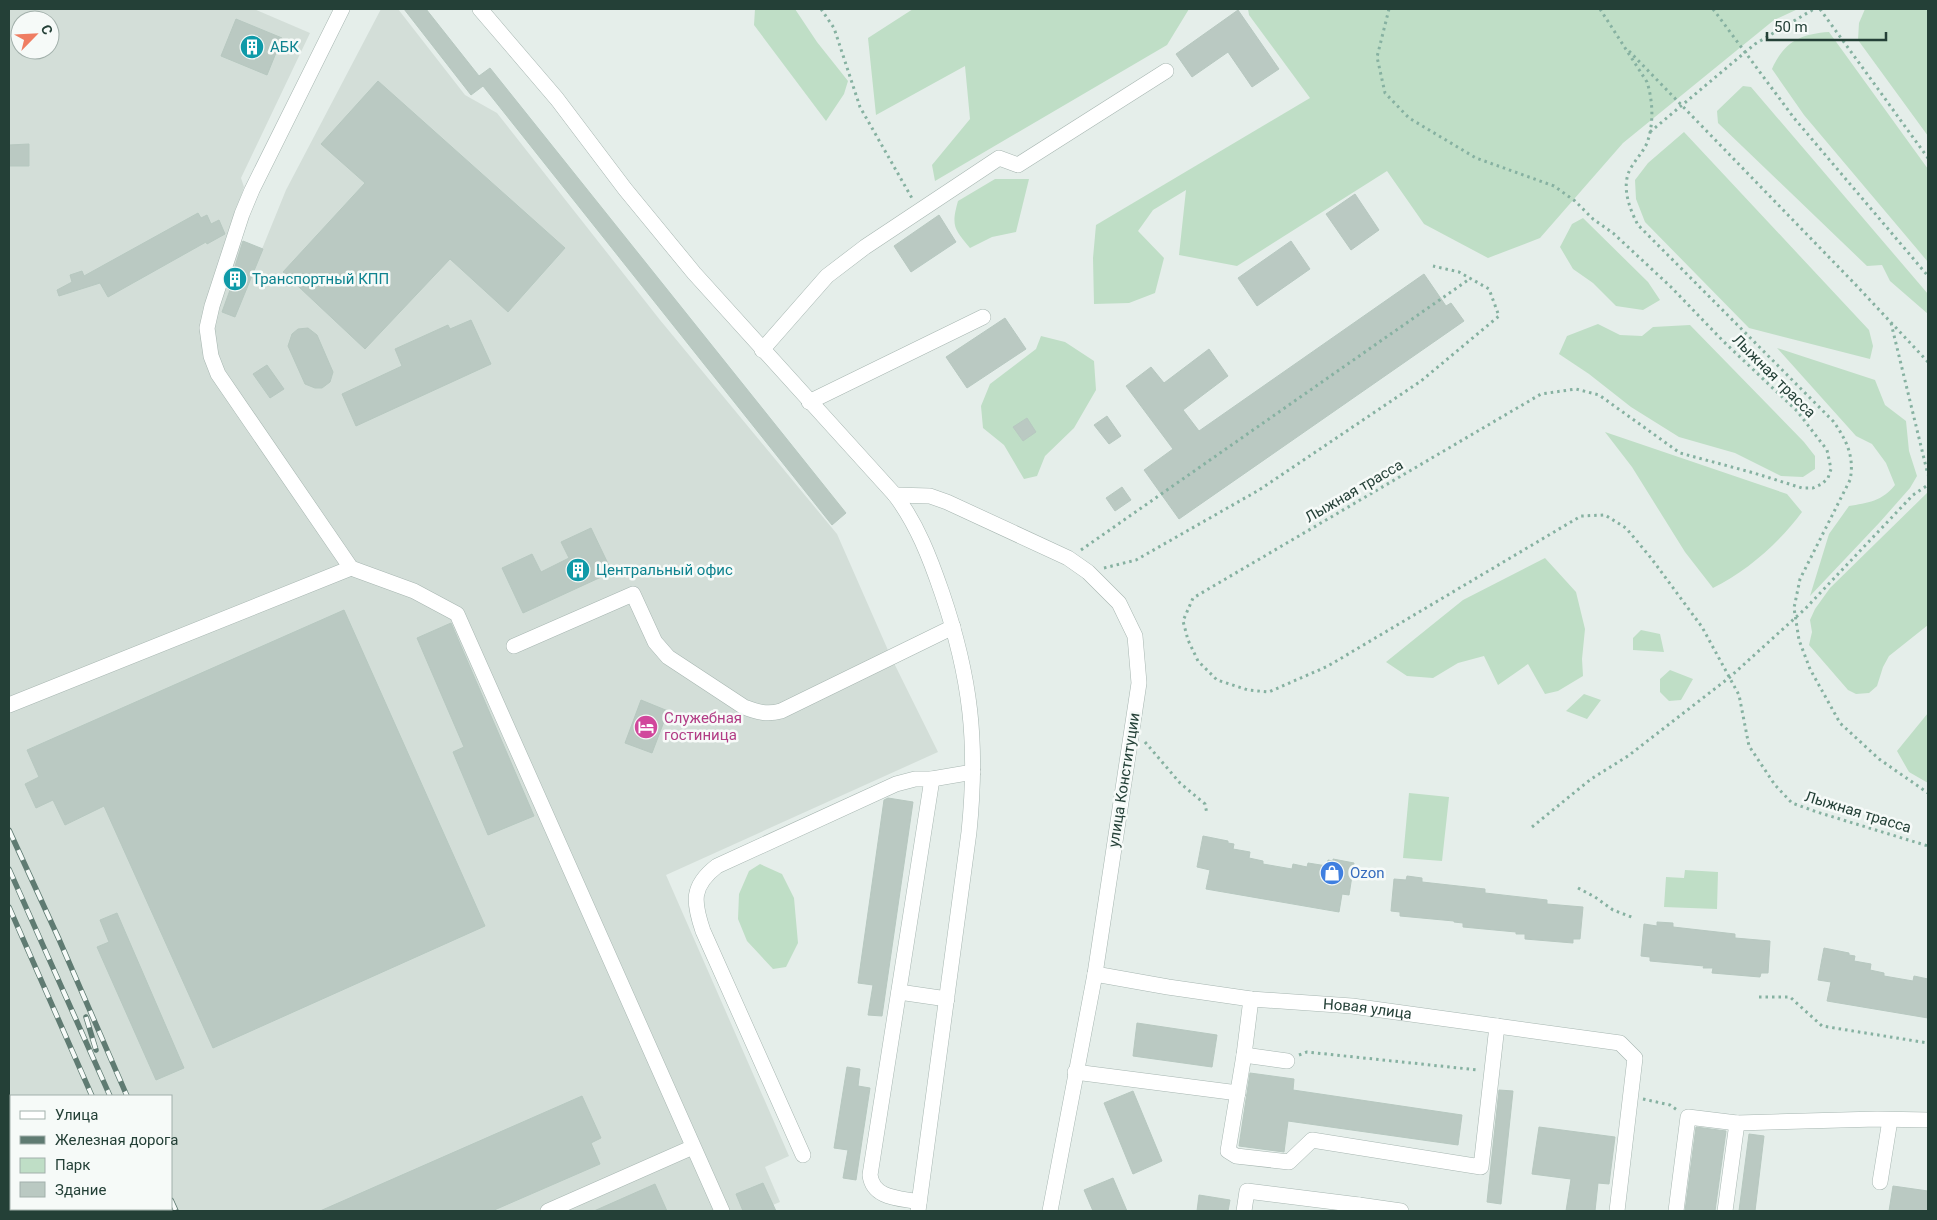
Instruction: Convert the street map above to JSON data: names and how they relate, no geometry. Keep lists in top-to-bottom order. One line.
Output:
{"streets":{"street":["улица Конституции","Новая улица"],"path":["Лыжная трасса"]},"crossings":[["улица Конституции","Новая улица"]],"places":{"building":["АБК","Транспортный КПП","Центральный офис"],"hotel":["Служебная гостиница"],"shop":["Ozon"]},"legend":["Улица","Железная дорога","Парк","Здание"],"scale_bar":"50 m","north":"top right"}
